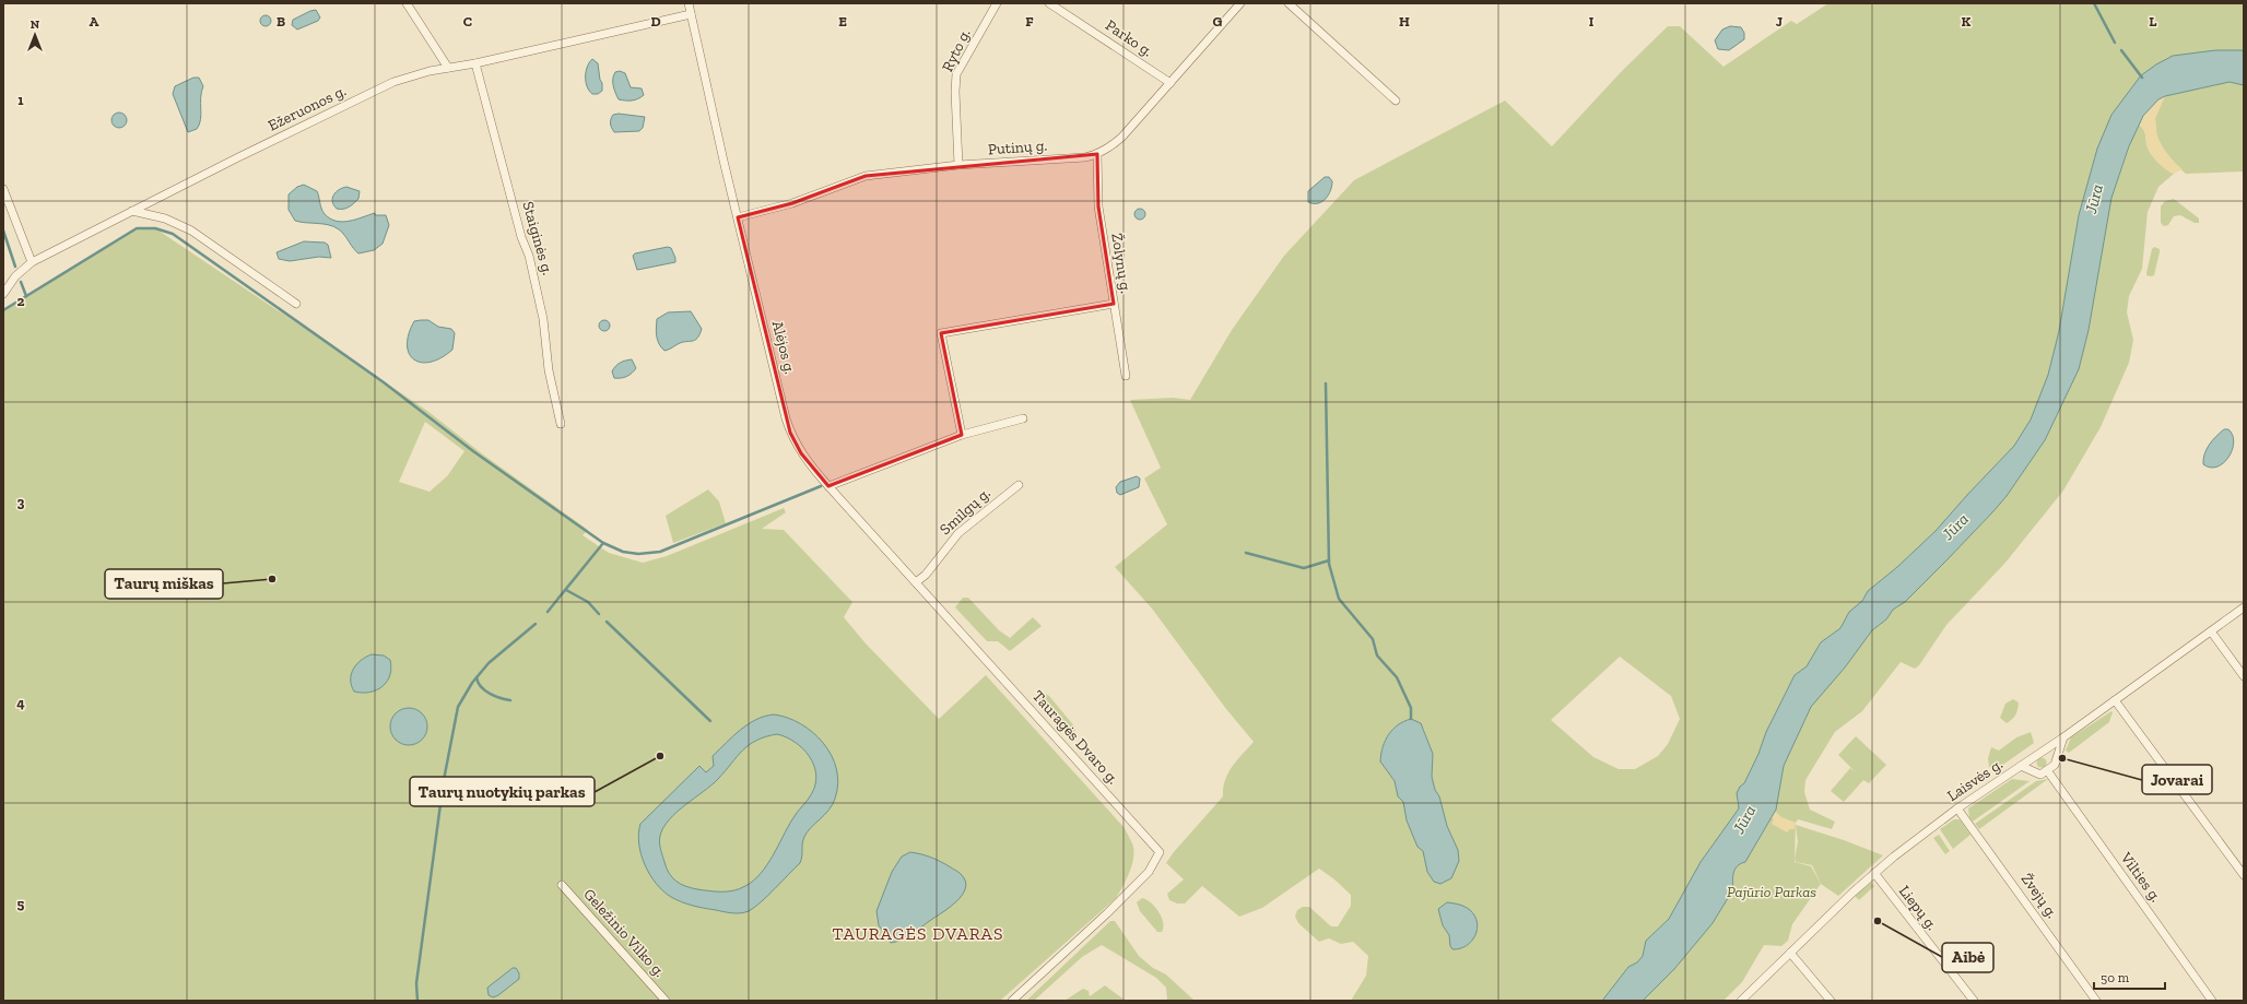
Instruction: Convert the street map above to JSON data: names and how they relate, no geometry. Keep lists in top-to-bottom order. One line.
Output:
{"streets":{"street":["Parko g.","Ryto g.","Ežeruonos g.","Putinų g.","Staiginės g.","Žolynų g.","Alėjos g.","Smilgų g.","Tauragės Dvaro g.","Laisvės g.","Vilties g.","Žvejų g.","Liepų g.","Geležinio Vilko g."]},"crossings":[["Parko g.","Putinų g."],["Ryto g.","Putinų g."],["Ežeruonos g.","Staiginės g."],["Ežeruonos g.","Alėjos g."],["Putinų g.","Žolynų g."],["Putinų g.","Alėjos g."],["Alėjos g.","Tauragės Dvaro g."],["Smilgų g.","Tauragės Dvaro g."],["Laisvės g.","Žvejų g."],["Laisvės g.","Liepų g."]],"districts":["TAURAGĖS DVARAS"],"water":["Jūra"],"parks":["Pajūrio Parkas"],"places":["Taurų miškas","Taurų nuotykių parkas","Jovarai","Aibė"],"scale_bar":"50 m","north":"top","grid":{"columns":["A","B","C","D","E","F","G","H","I","J","K","L"],"rows":["1","2","3","4","5"]}}
